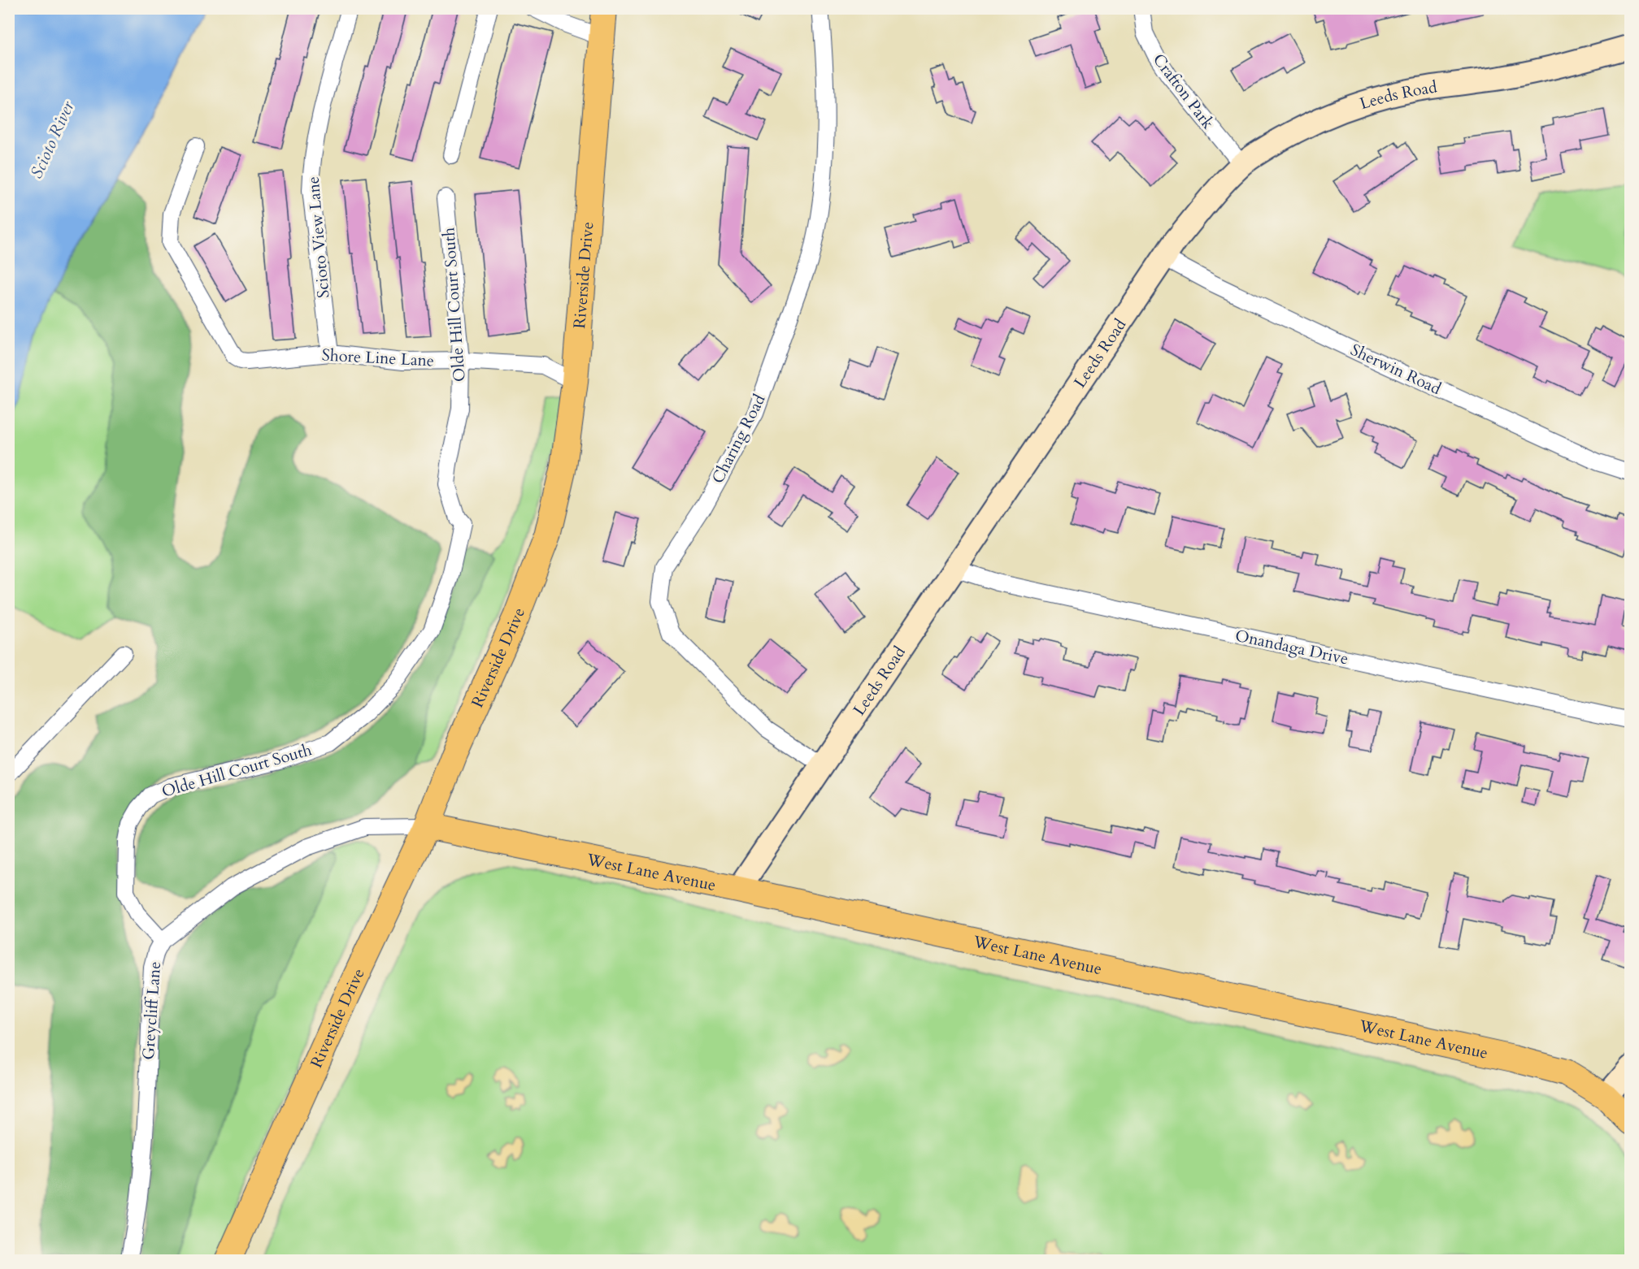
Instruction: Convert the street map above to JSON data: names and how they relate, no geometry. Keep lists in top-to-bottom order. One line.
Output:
{"streets":{"main road":["Riverside Drive","West Lane Avenue"],"street":["Crafton Park","Leeds Road","Scioto View Lane","Olde Hill Court South","Shore Line Lane","Sherwin Road","Charing Road","Onandaga Drive","Greycliff Lane"]},"crossings":[["Crafton Park","Leeds Road"],["Leeds Road","Sherwin Road"],["Leeds Road","Charing Road"],["Leeds Road","Onandaga Drive"],["Leeds Road","West Lane Avenue"],["Scioto View Lane","Shore Line Lane"],["Riverside Drive","Shore Line Lane"],["Riverside Drive","West Lane Avenue"],["Riverside Drive","Greycliff Lane"],["Olde Hill Court South","Shore Line Lane"],["Olde Hill Court South","Greycliff Lane"],["West Lane Avenue","Greycliff Lane"]],"water":["Scioto River"]}
